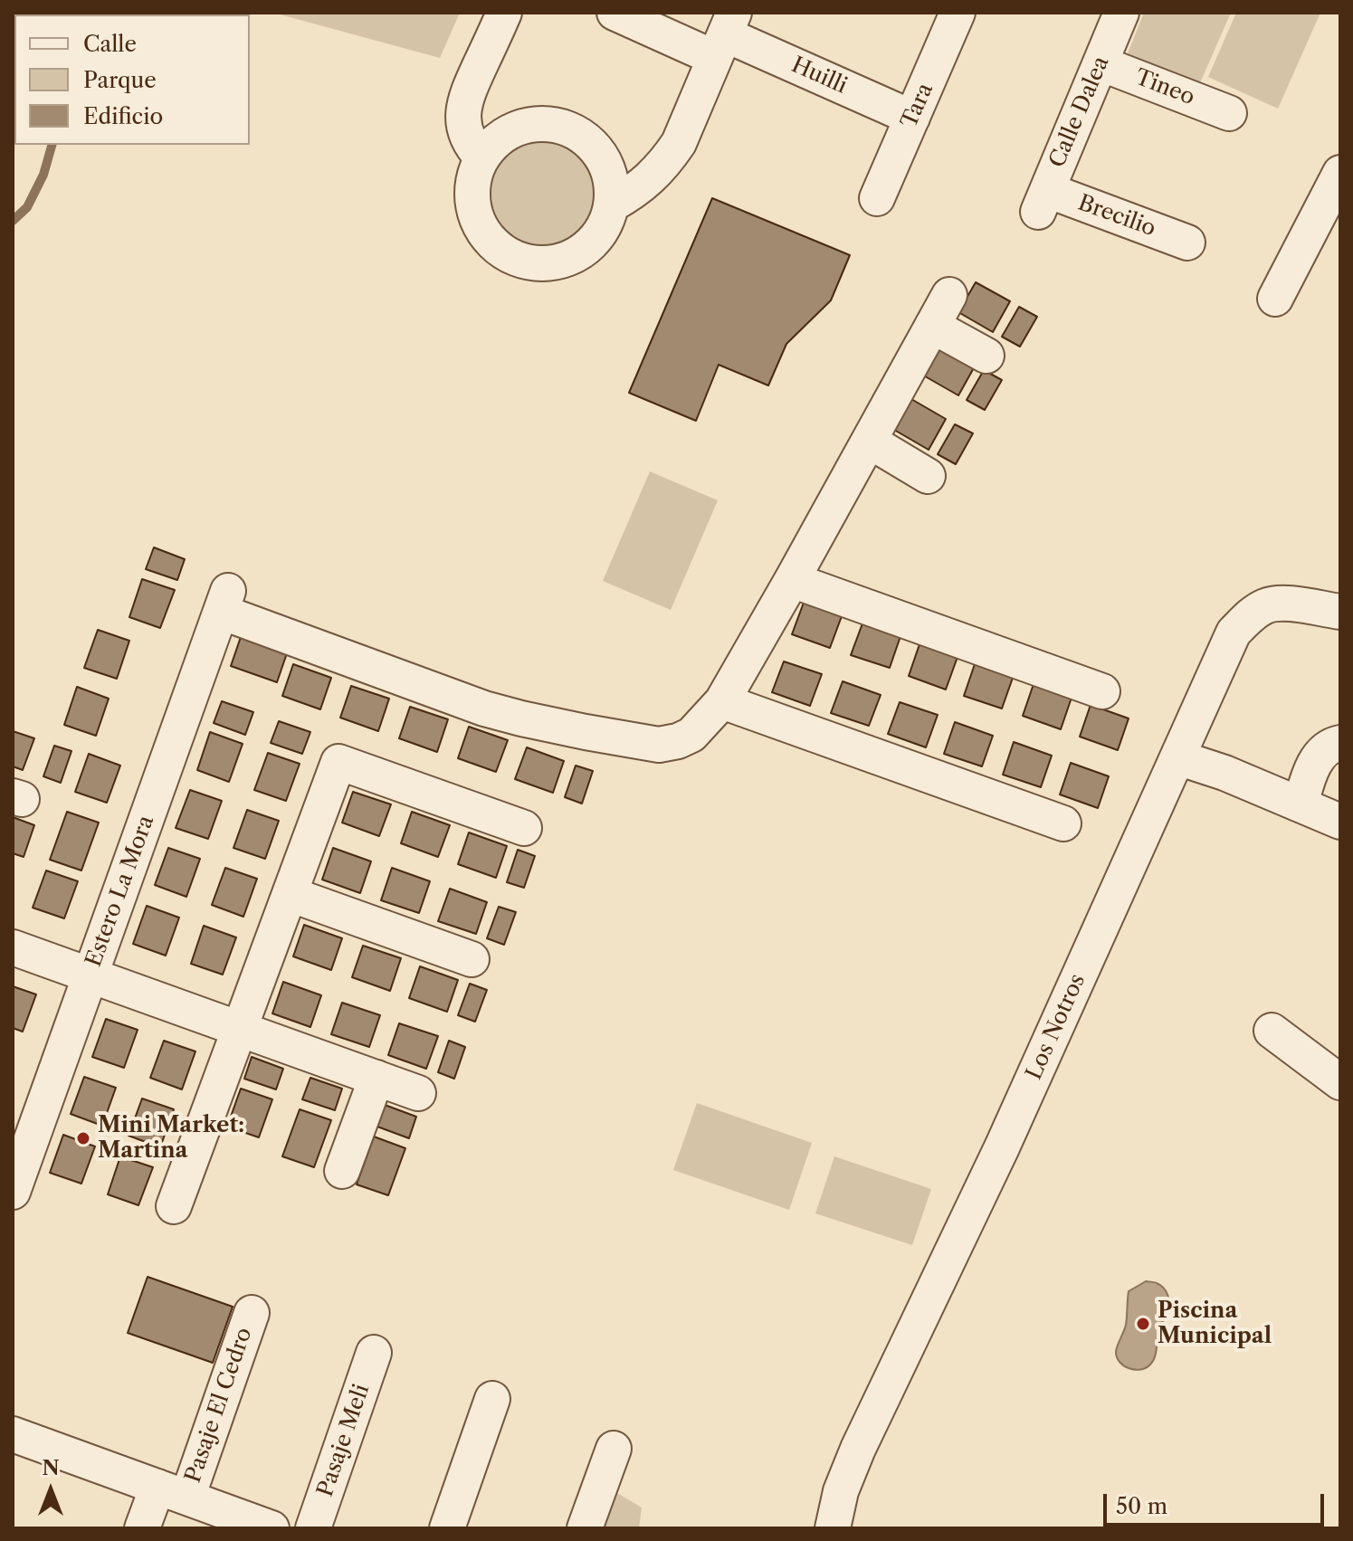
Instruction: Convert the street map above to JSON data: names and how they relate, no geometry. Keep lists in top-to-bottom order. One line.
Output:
{"streets":{"street":["Huilli","Tineo","Tara","Calle Dalea","Brecilio","Estero La Mora","Los Notros","Pasaje El Cedro","Pasaje Meli"]},"crossings":[["Huilli","Tara"],["Tineo","Calle Dalea"],["Calle Dalea","Brecilio"]],"places":["Mini Market: Martina","Piscina Municipal"],"legend":["Calle","Parque","Edificio"],"scale_bar":"50 m","north":"top"}
